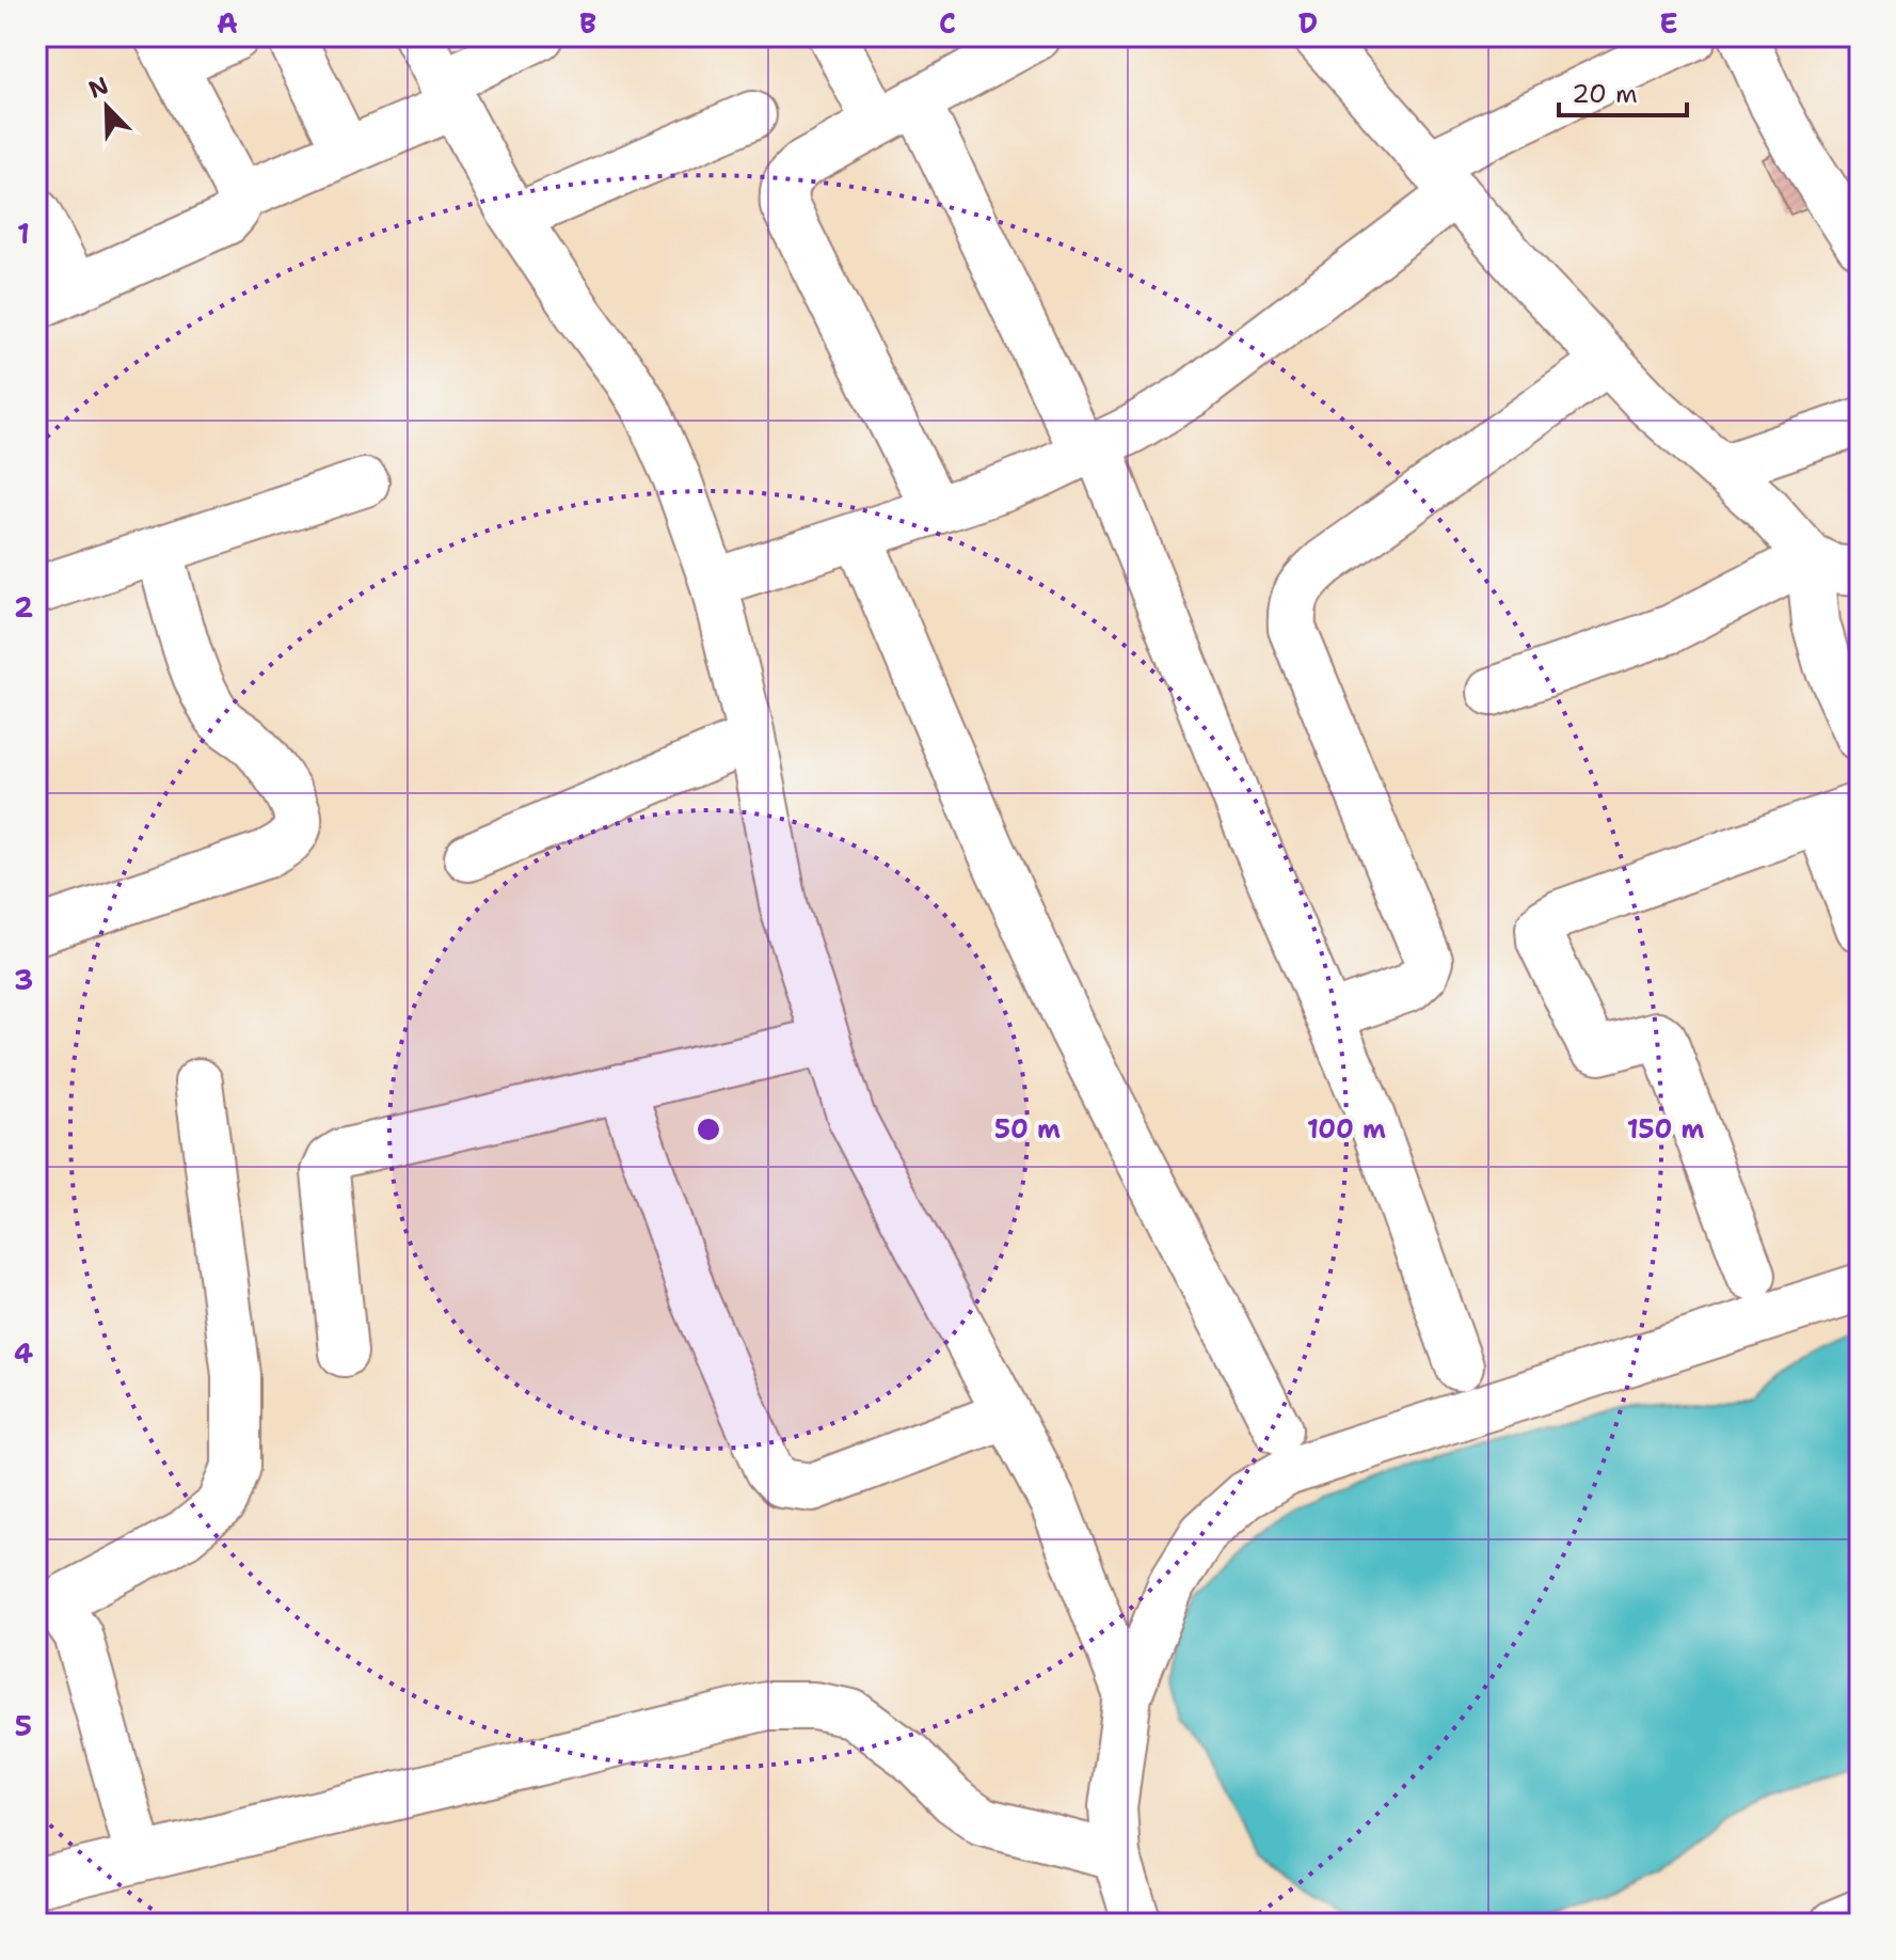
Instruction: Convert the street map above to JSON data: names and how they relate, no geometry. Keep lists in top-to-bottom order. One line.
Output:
{"scale_bar":"20 m","north":"top left","grid":{"columns":["A","B","C","D","E"],"rows":["1","2","3","4","5"]},"rings":["50 m","100 m","150 m"]}
